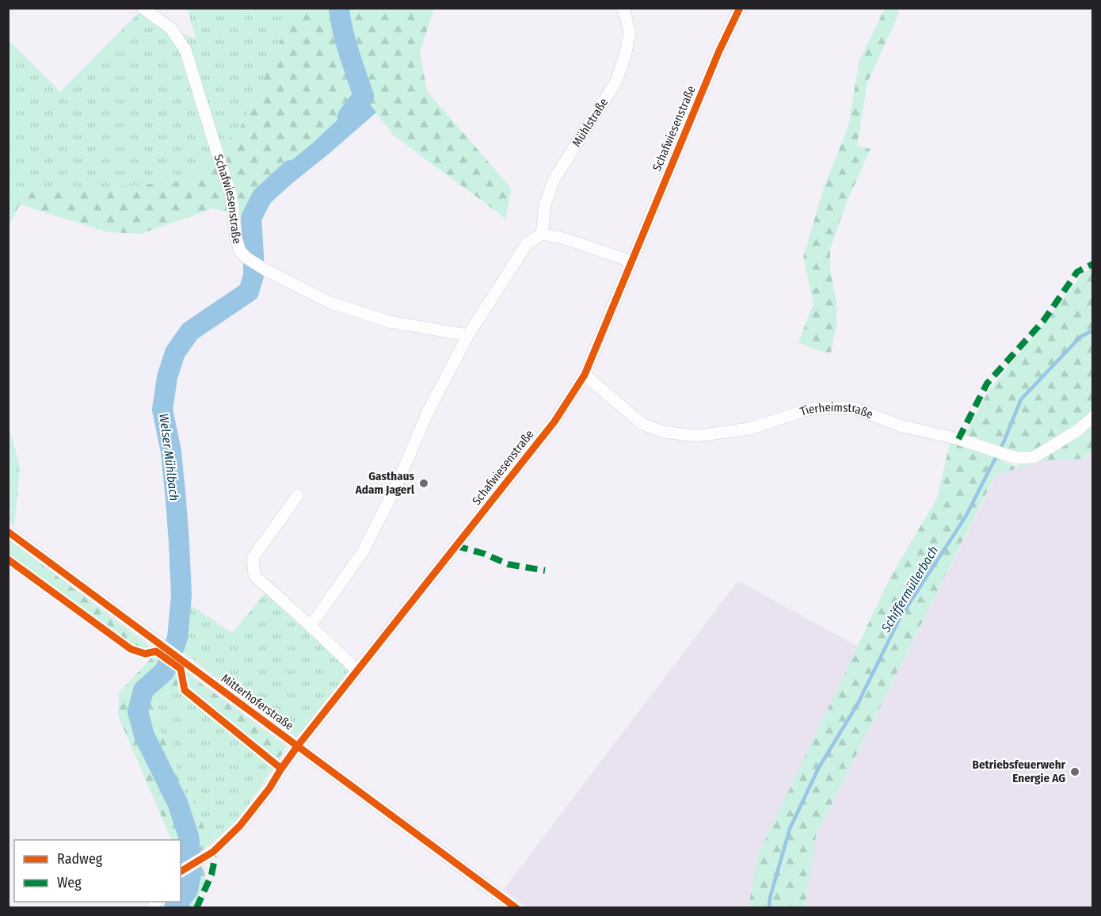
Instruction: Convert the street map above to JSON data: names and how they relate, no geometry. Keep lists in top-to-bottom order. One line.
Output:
{"streets":{"street":["Mühlstraße","Schafwiesenstraße","Tierheimstraße","Mitterhoferstraße"]},"crossings":[["Schafwiesenstraße","Tierheimstraße"],["Schafwiesenstraße","Mitterhoferstraße"]],"water":["Welser Mühlbach","Schiffermüllerbach"],"places":["Gasthaus Adam Jagerl","Betriebsfeuerwehr Energie AG"],"legend":["Radweg","Weg"]}
